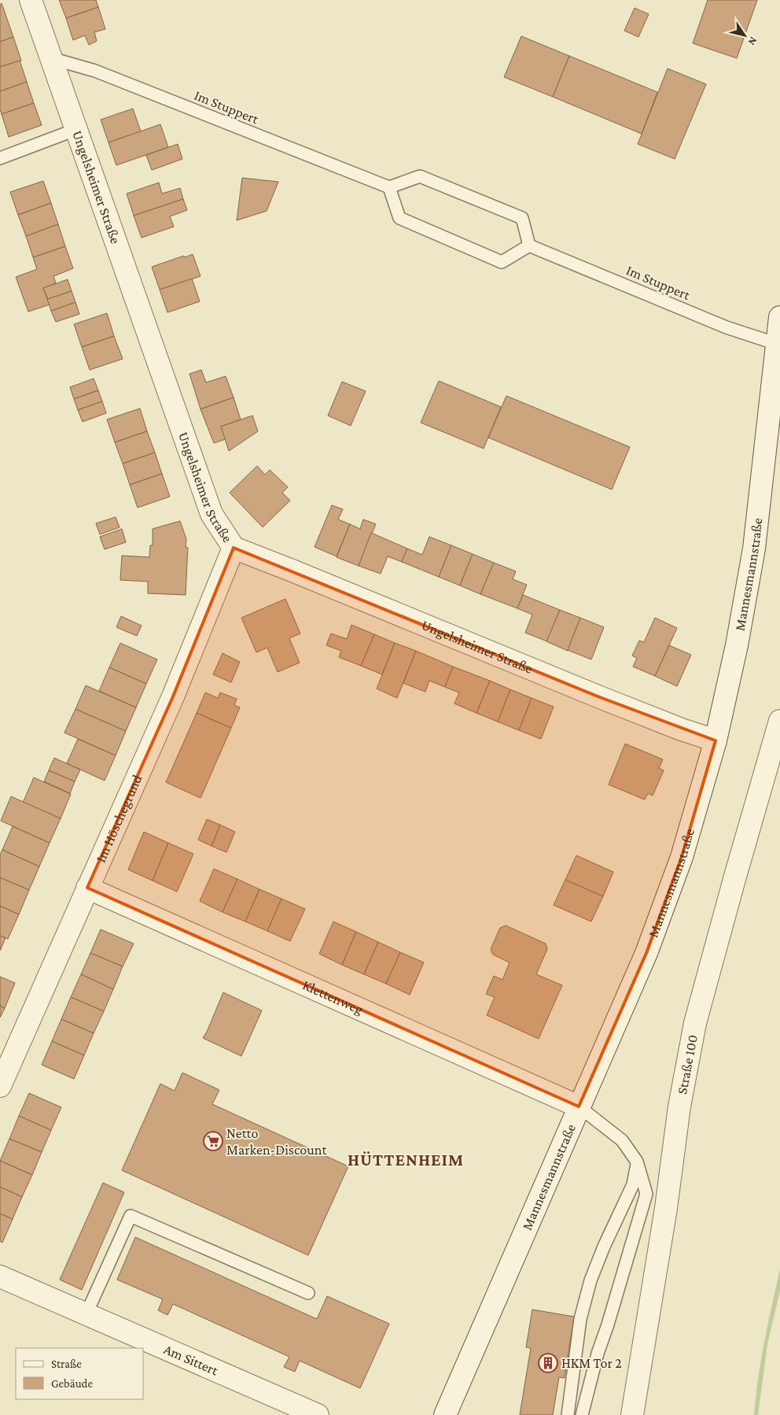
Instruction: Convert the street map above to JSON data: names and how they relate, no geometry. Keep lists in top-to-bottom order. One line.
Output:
{"streets":{"street":["Ungelsheimer Straße","Mannesmannstraße","Im Höschegrund","Klettenweg","Straße 100","Am Sittert"],"lane":["Im Stuppert"]},"crossings":[["Im Stuppert","Ungelsheimer Straße"],["Im Stuppert","Mannesmannstraße"],["Ungelsheimer Straße","Mannesmannstraße"],["Ungelsheimer Straße","Im Höschegrund"],["Mannesmannstraße","Klettenweg"],["Im Höschegrund","Klettenweg"]],"districts":["HÜTTENHEIM"],"places":{"supermarket":["Netto Marken-Discount"],"building":["HKM Tor 2"]},"legend":["Straße","Gebäude"],"north":"bottom right"}
